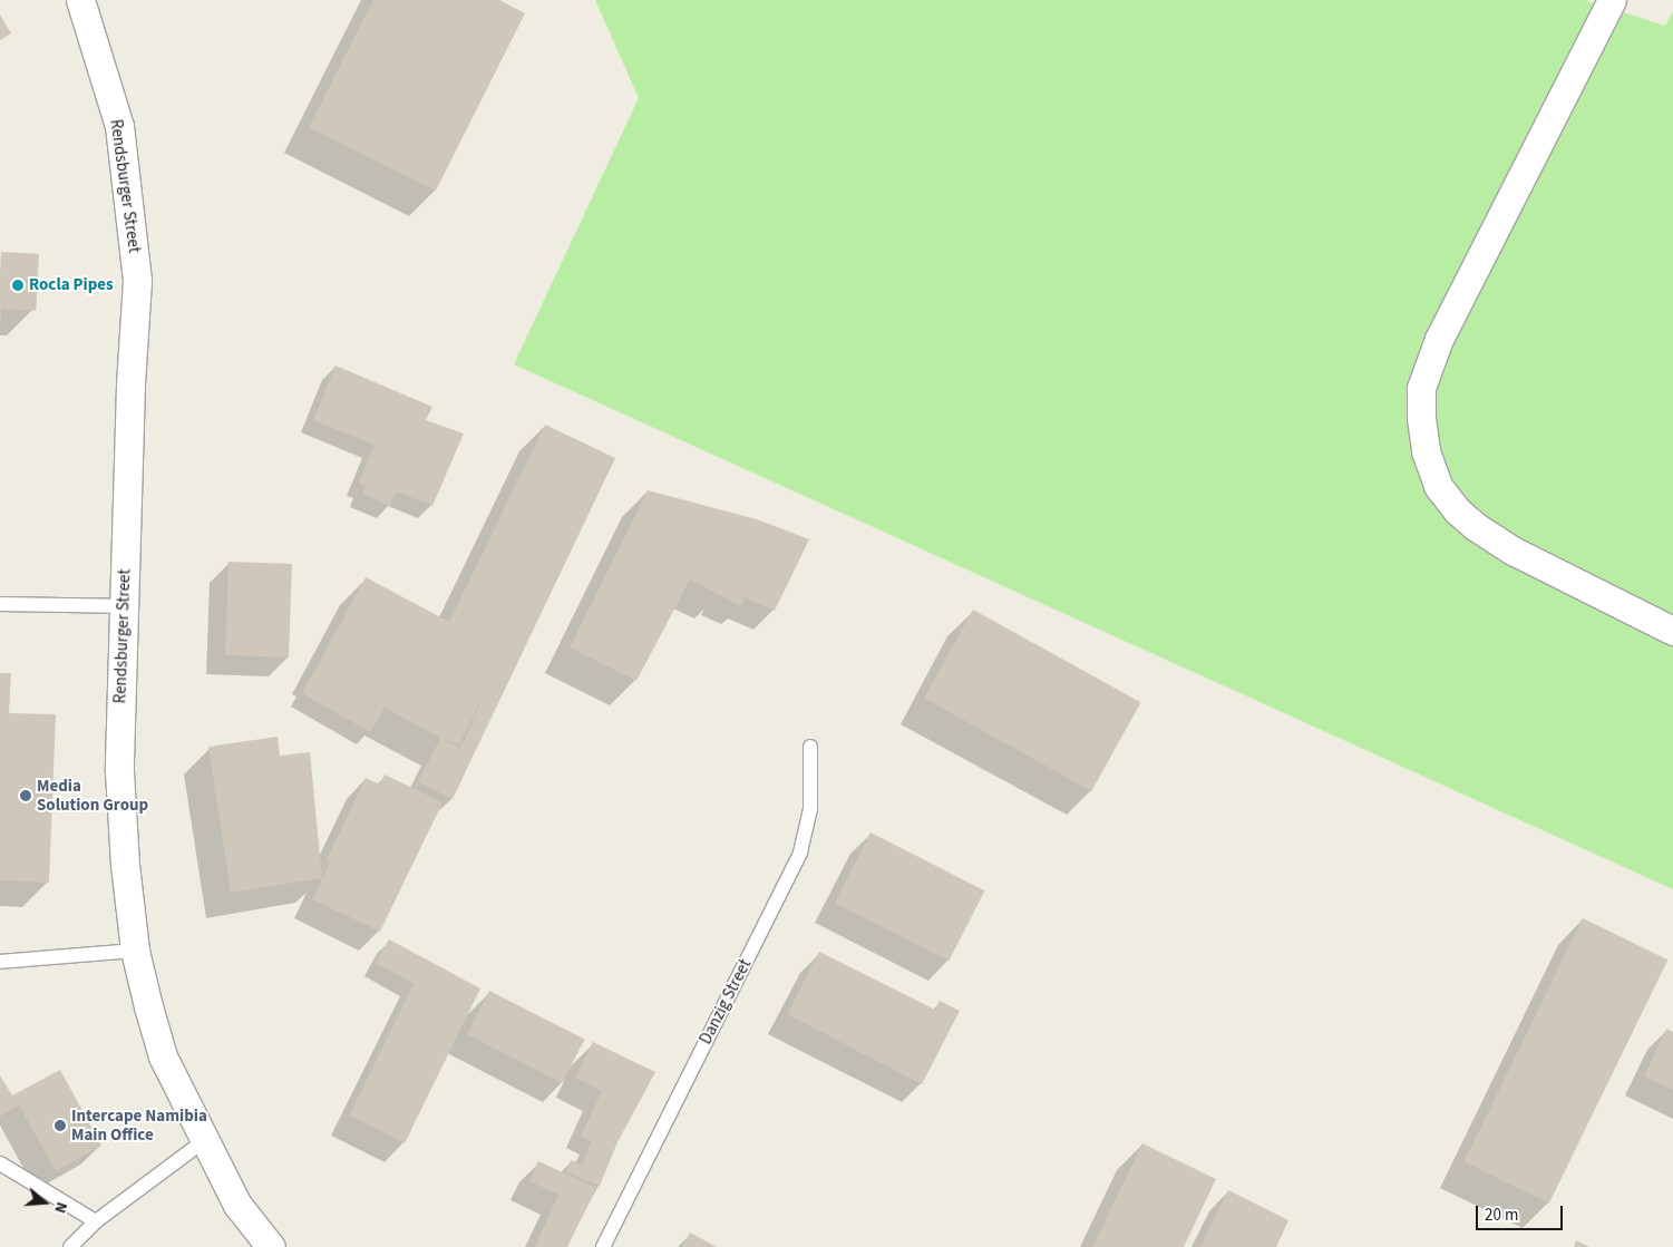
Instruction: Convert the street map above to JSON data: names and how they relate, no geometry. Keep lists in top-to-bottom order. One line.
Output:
{"streets":{"street":["Rendsburger Street"],"lane":["Danzig Street"]},"places":["Rocla Pipes","Media Solution Group","Intercape Namibia Main Office"],"scale_bar":"20 m","north":"right"}
